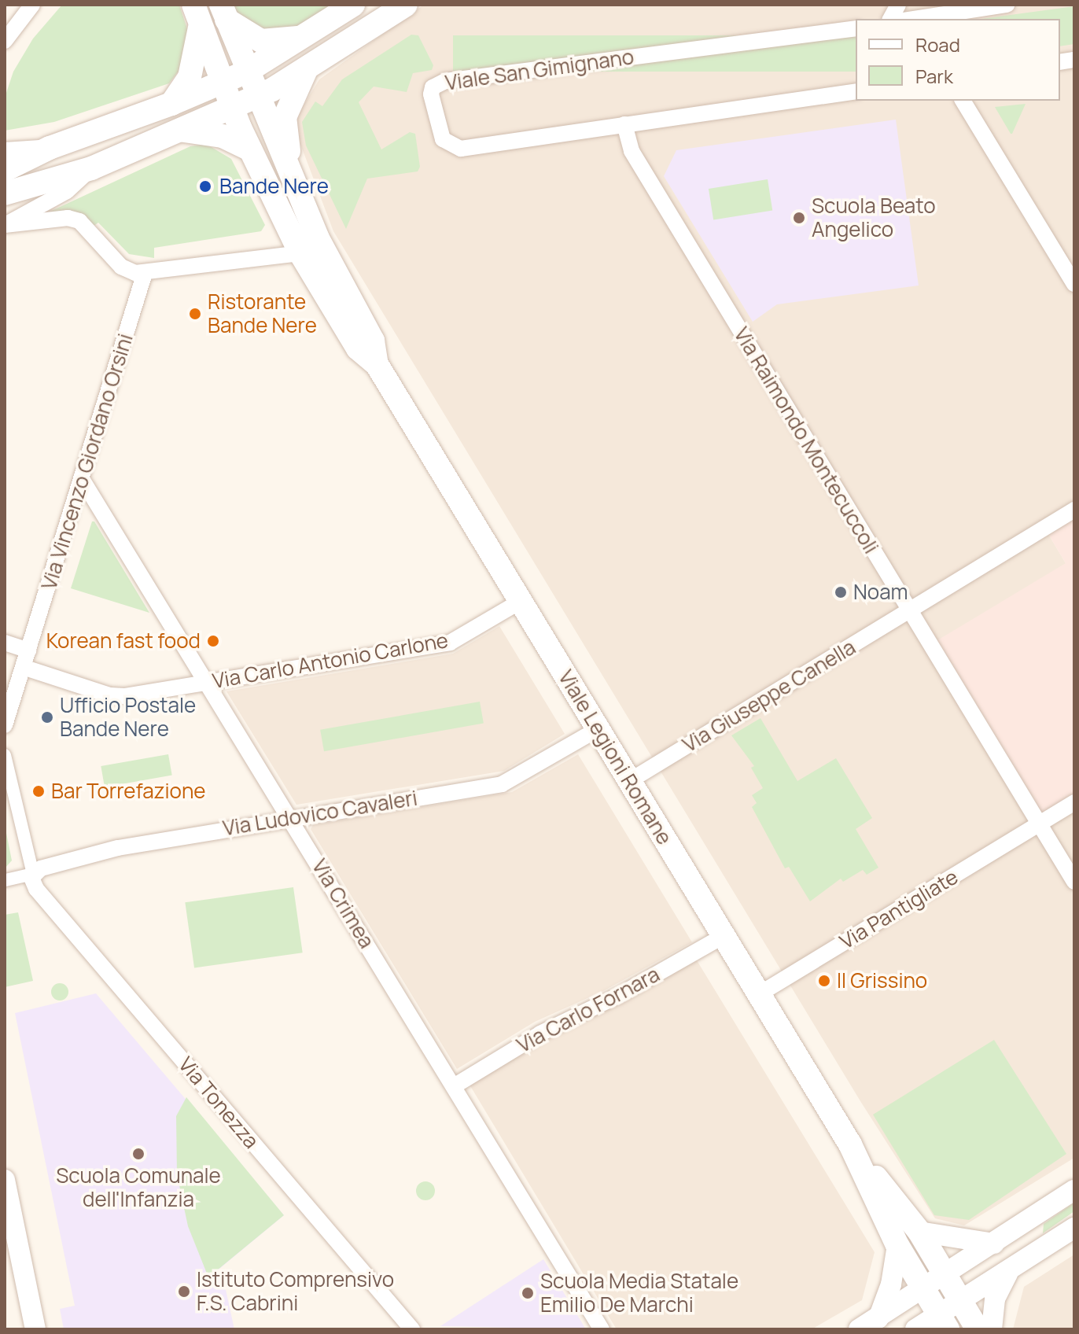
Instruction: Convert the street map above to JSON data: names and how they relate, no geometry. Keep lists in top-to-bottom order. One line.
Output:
{"streets":{"main road":["Viale Legioni Romane"],"street":["Viale San Gimignano","Via Raimondo Montecuccoli","Via Vincenzo Giordano Orsini","Via Carlo Antonio Carlone","Via Giuseppe Canella","Via Ludovico Cavaleri","Via Crimea","Via Pantigliate","Via Carlo Fornara","Via Tonezza"]},"crossings":[["Viale San Gimignano","Via Raimondo Montecuccoli"],["Via Raimondo Montecuccoli","Via Giuseppe Canella"],["Via Raimondo Montecuccoli","Via Pantigliate"],["Via Vincenzo Giordano Orsini","Via Carlo Antonio Carlone"],["Via Vincenzo Giordano Orsini","Via Crimea"],["Via Carlo Antonio Carlone","Viale Legioni Romane"],["Via Carlo Antonio Carlone","Via Crimea"],["Via Giuseppe Canella","Viale Legioni Romane"],["Viale Legioni Romane","Via Ludovico Cavaleri"],["Viale Legioni Romane","Via Pantigliate"],["Viale Legioni Romane","Via Carlo Fornara"],["Via Ludovico Cavaleri","Via Crimea"],["Via Ludovico Cavaleri","Via Tonezza"],["Via Crimea","Via Carlo Fornara"]],"places":["Bande Nere","Scuola Beato Angelico","Ristorante Bande Nere","Noam","Korean fast food","Ufficio Postale Bande Nere","Bar Torrefazione","Il Grissino","Scuola Comunale dell'Infanzia","Istituto Comprensivo F.S. Cabrini","Scuola Media Statale Emilio De Marchi"],"legend":["Road","Park"]}
